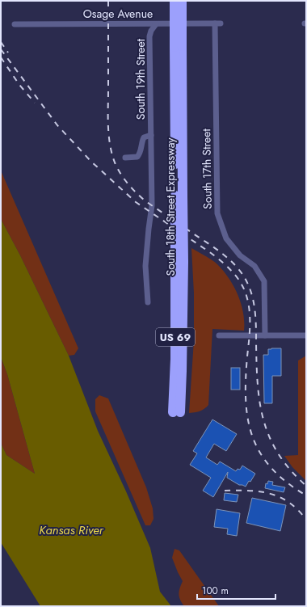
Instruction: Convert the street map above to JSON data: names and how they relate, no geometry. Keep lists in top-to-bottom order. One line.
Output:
{"streets":{"highway":["South 18th Street Expressway","US 69"],"street":["Osage Avenue","South 19th Street","South 17th Street"]},"crossings":[["Osage Avenue","South 19th Street"],["Osage Avenue","South 17th Street"]],"water":["Kansas River"],"scale_bar":"100 m"}
